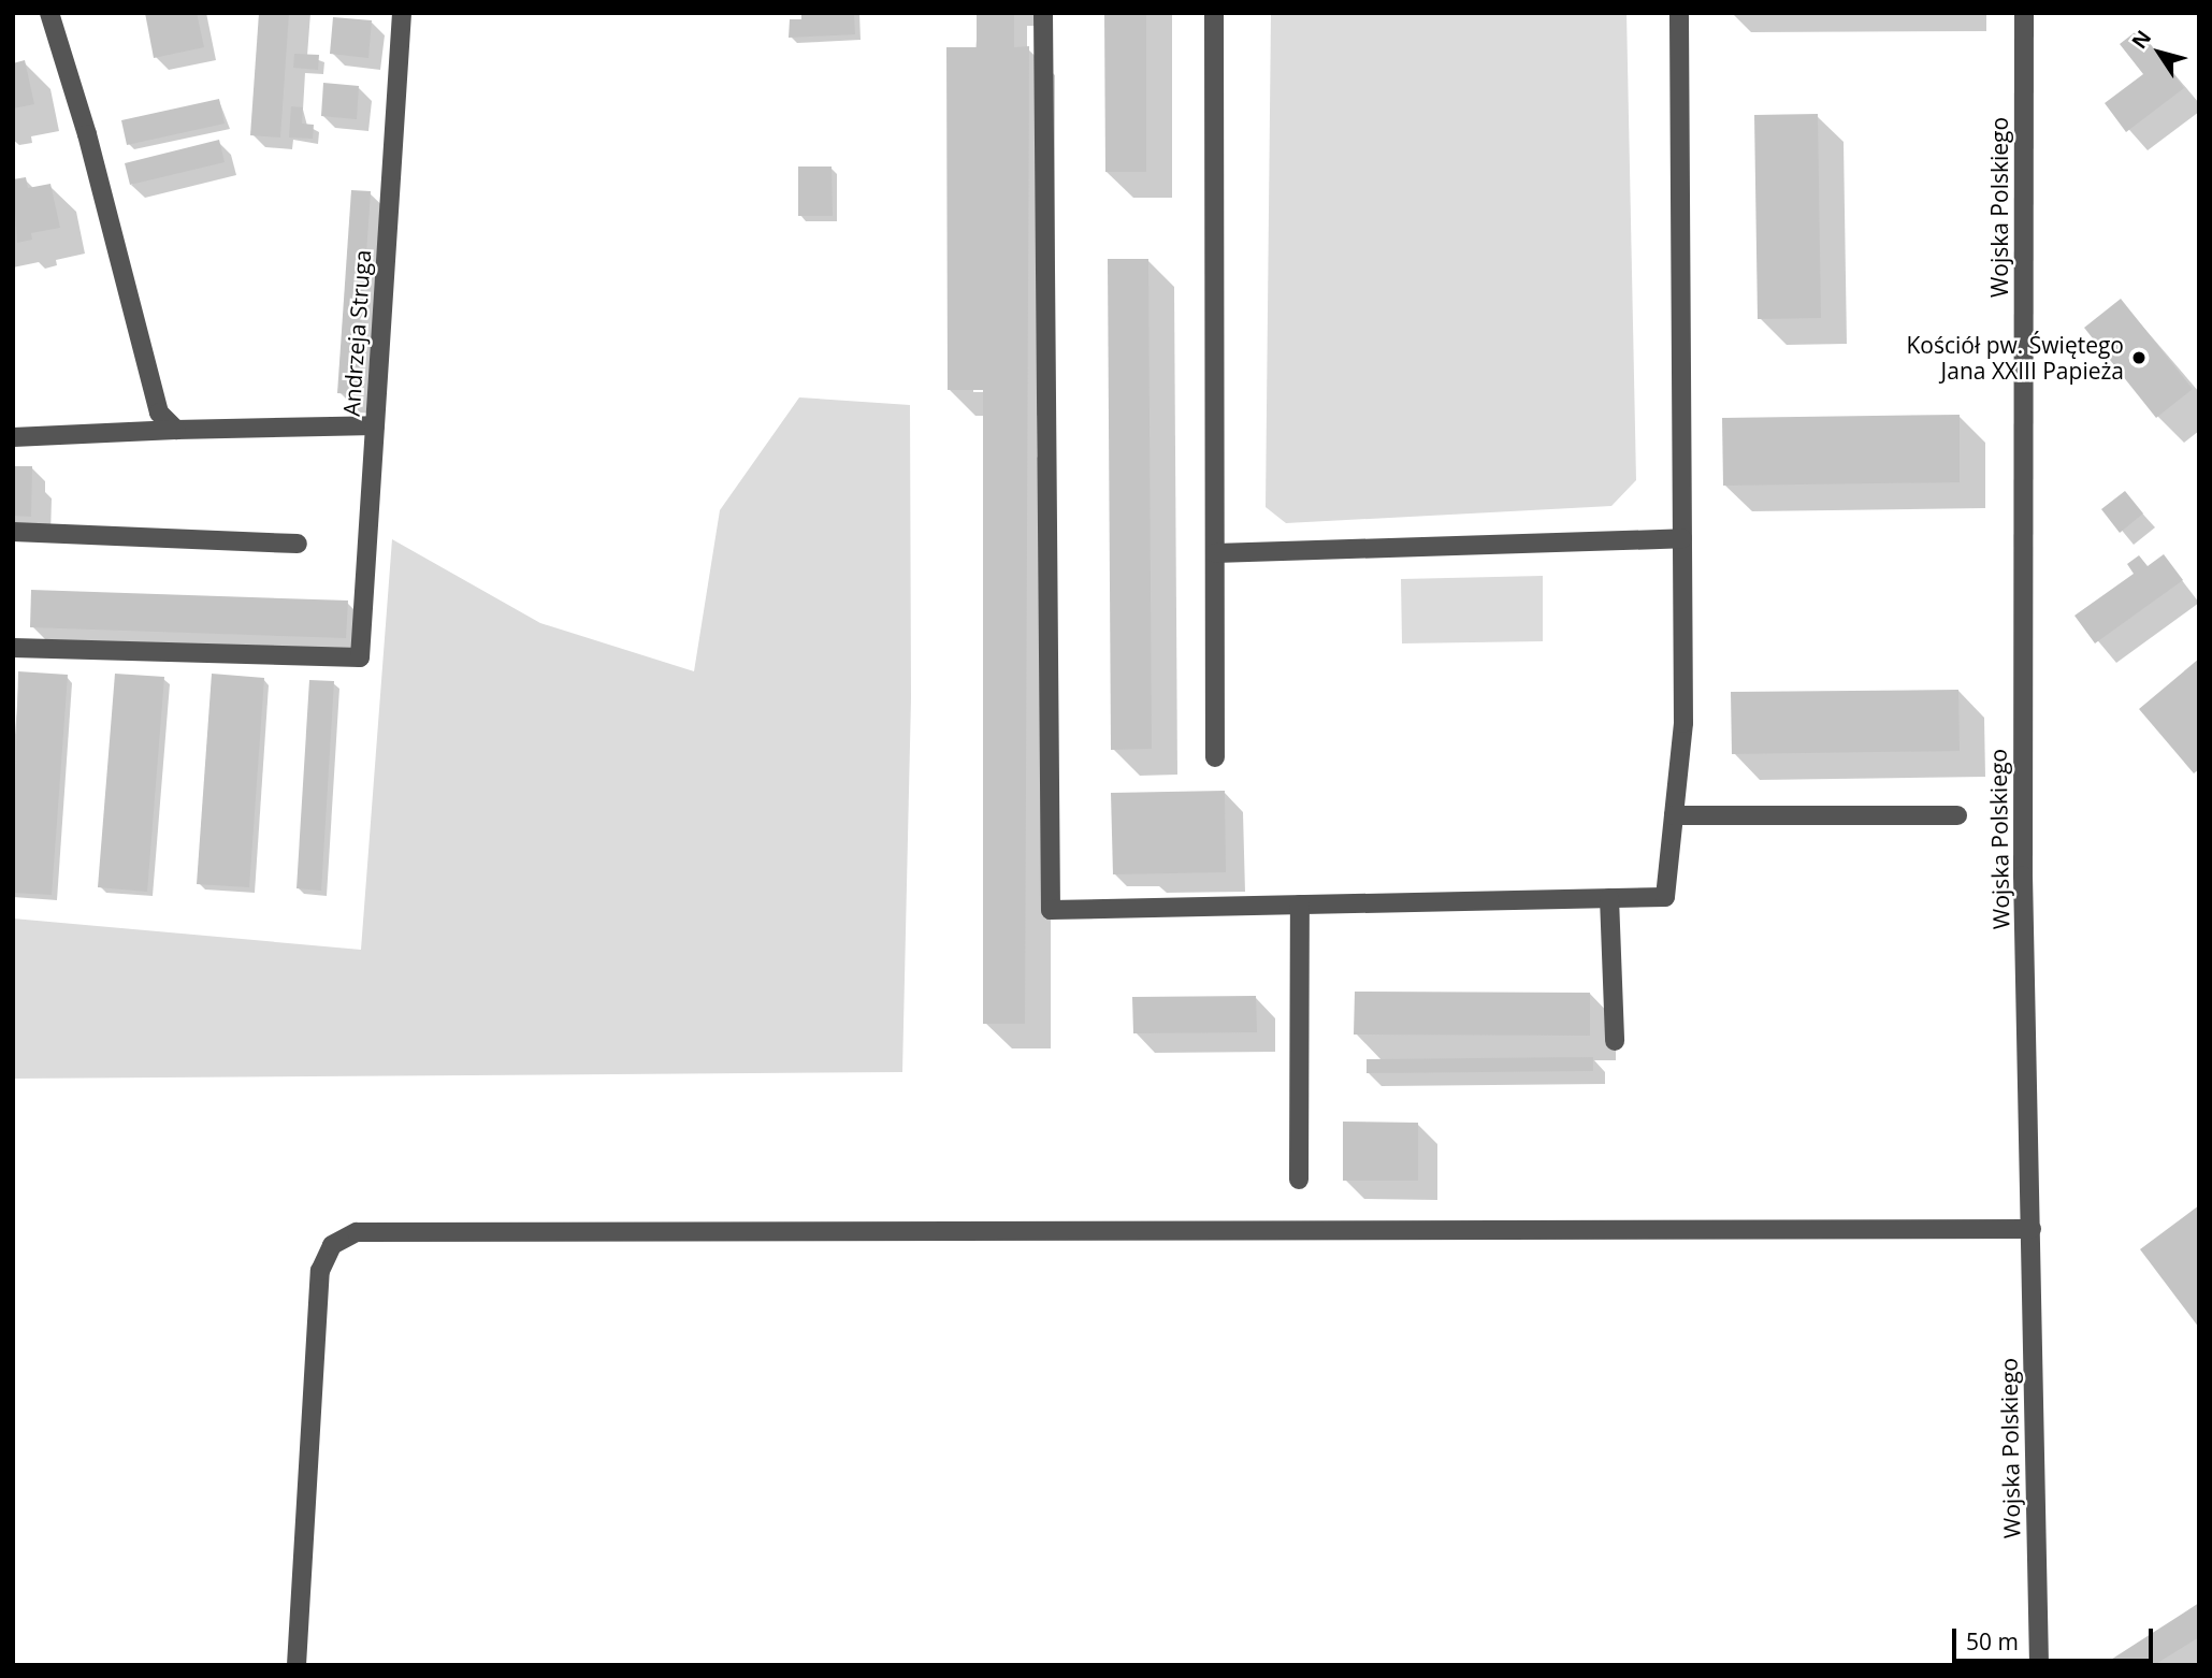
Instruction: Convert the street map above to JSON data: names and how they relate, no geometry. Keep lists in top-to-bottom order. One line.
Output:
{"streets":{"street":["Wojska Polskiego","Andrzeja Struga"]},"places":["Kościół pw. Świętego Jana XXIII Papieża"],"scale_bar":"50 m","north":"top left"}
